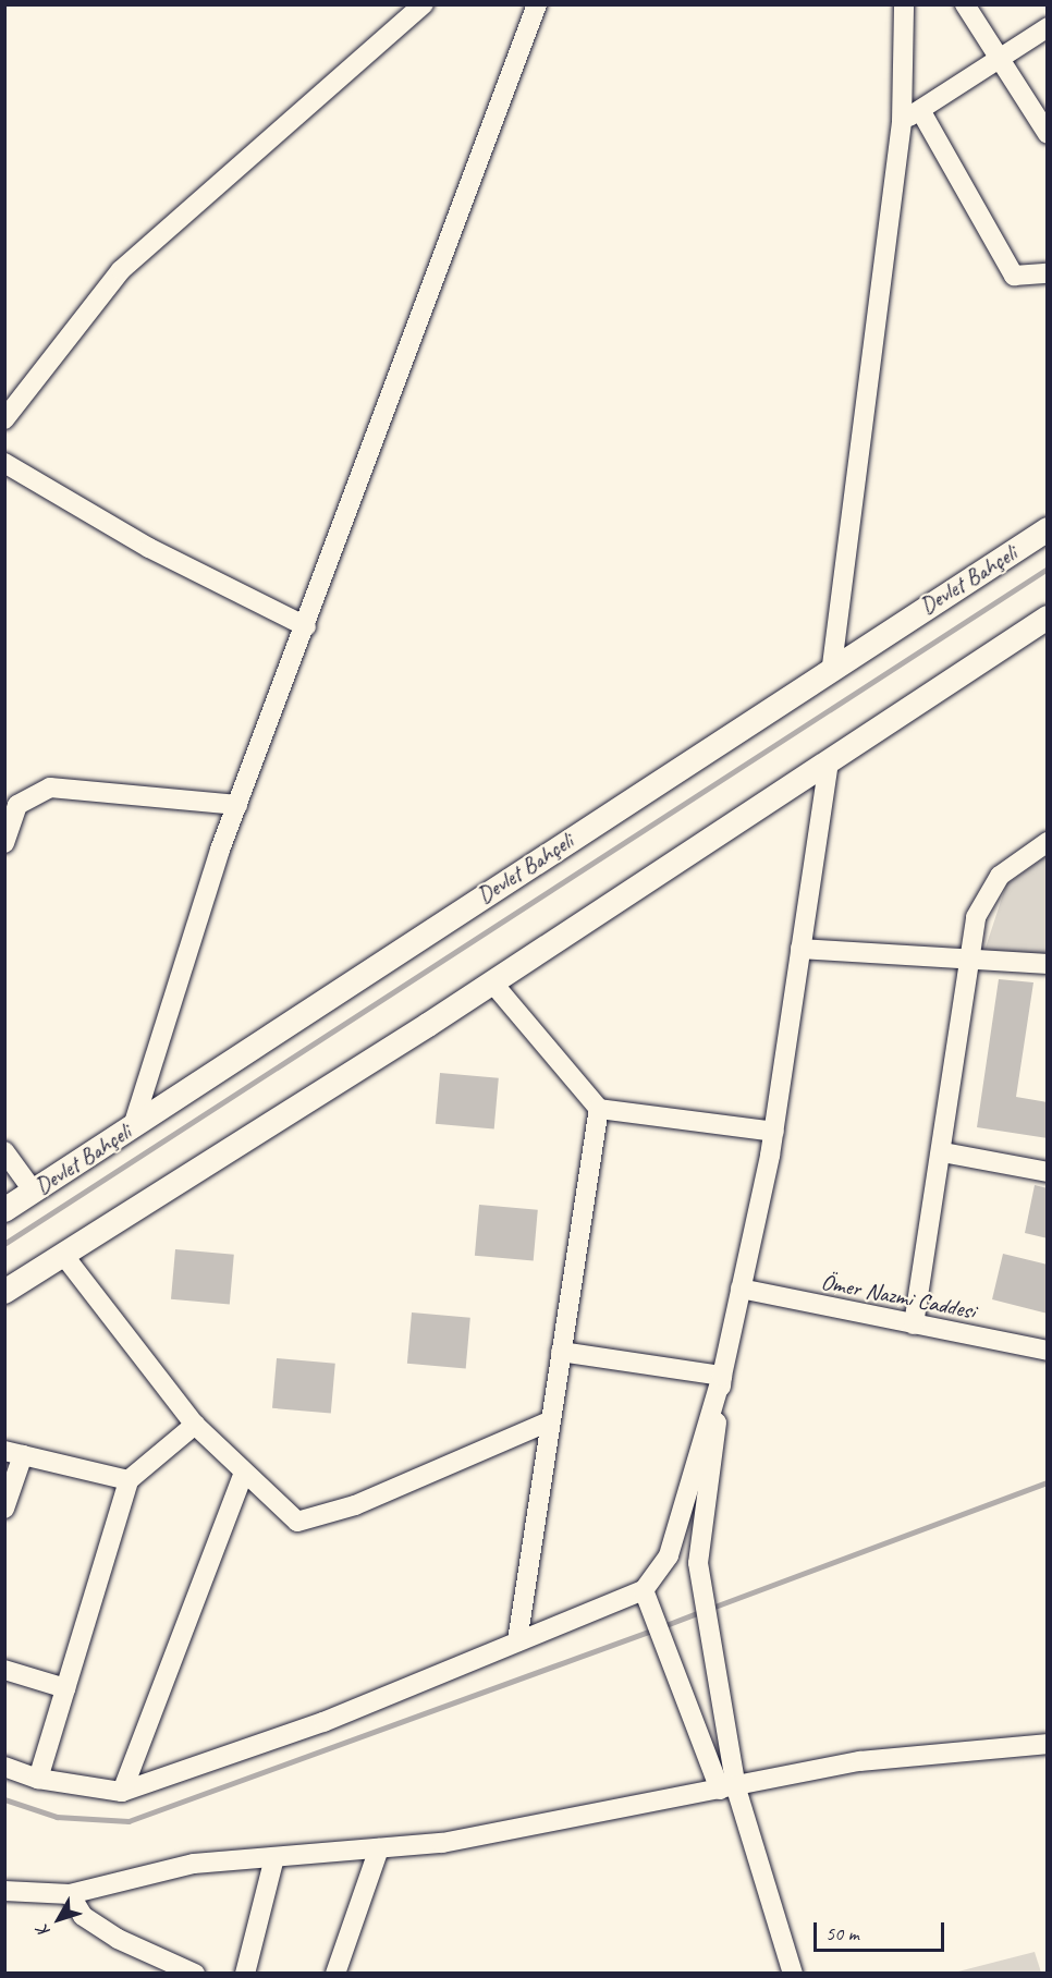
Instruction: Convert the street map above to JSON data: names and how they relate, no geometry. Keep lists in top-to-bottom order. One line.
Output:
{"streets":{"street":["Devlet Bahçeli","Ömer Nazmi Caddesi"]},"scale_bar":"50 m","north":"bottom left"}
